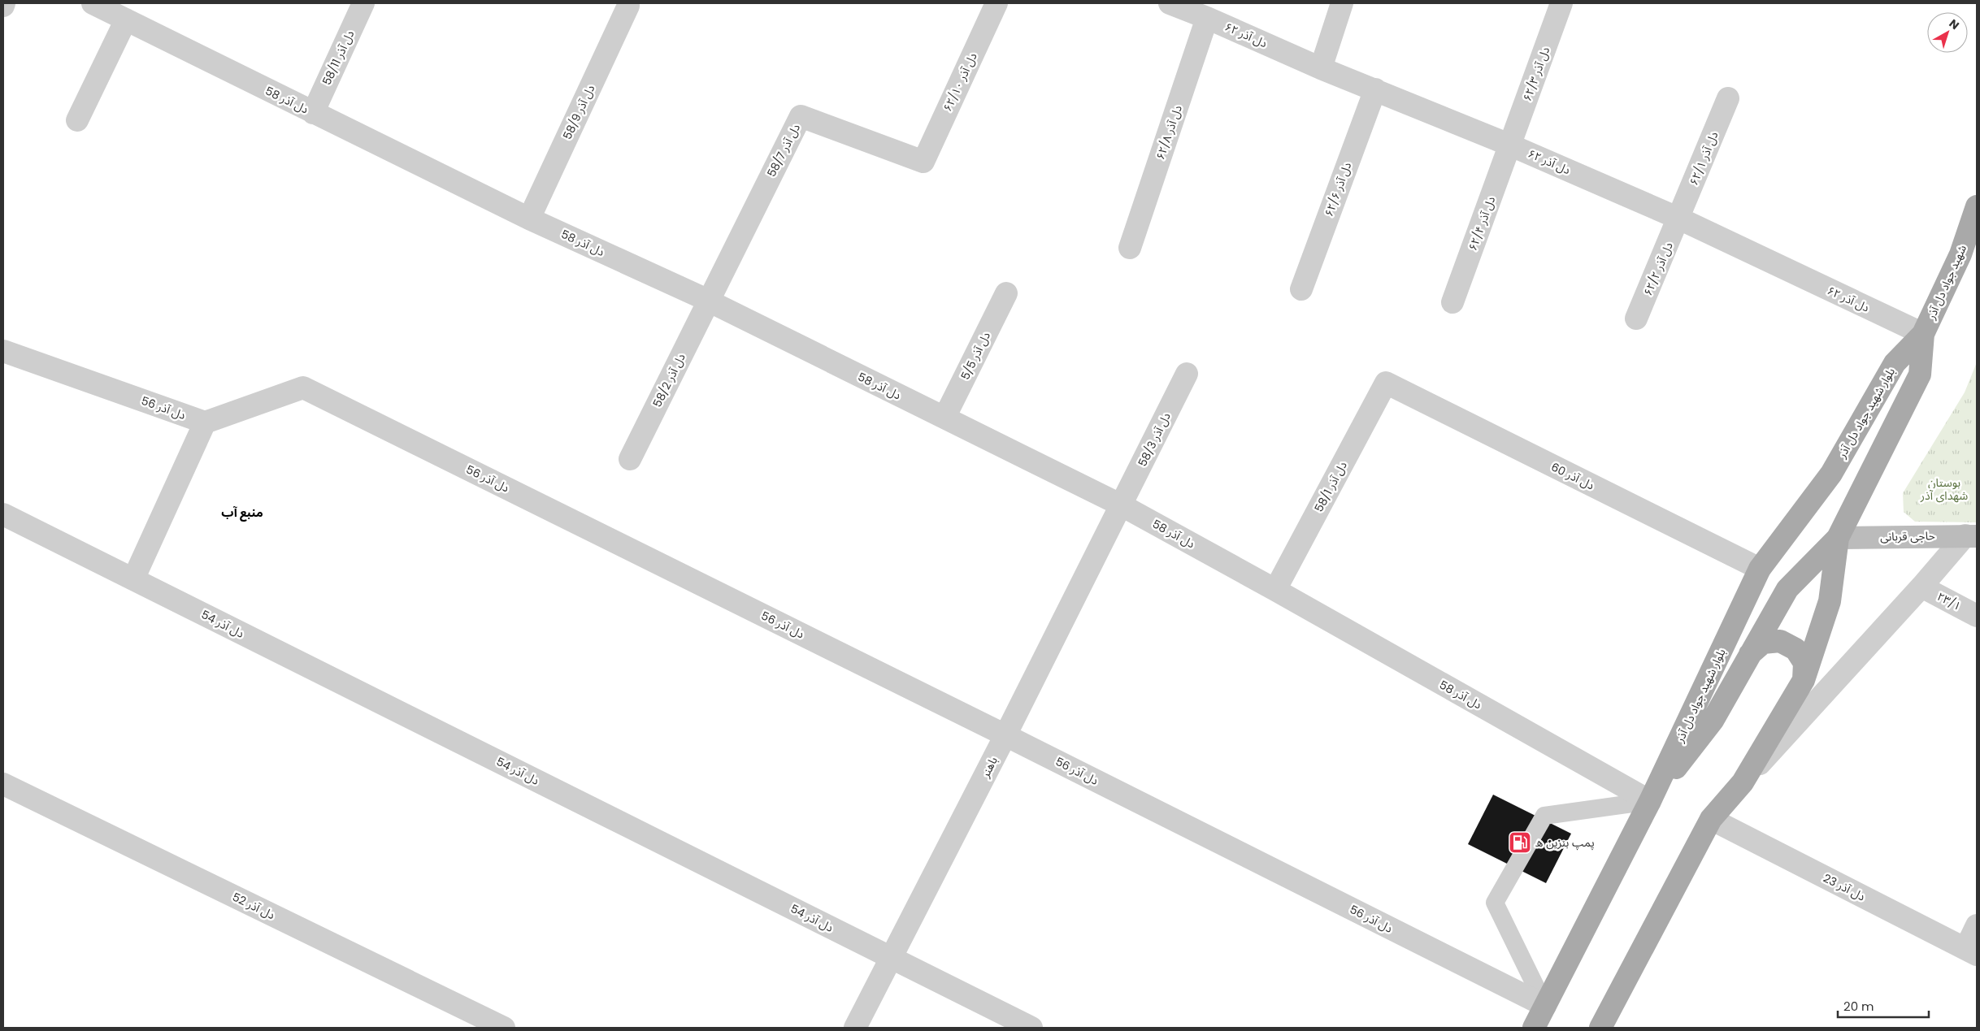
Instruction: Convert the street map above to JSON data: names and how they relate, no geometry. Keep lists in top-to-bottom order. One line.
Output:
{"streets":{"main road":["شهید جواد دل آذر","بلوار شهید جواد دل آذر","حاجی قربانی"],"street":["دل آذر ۶۲","دل آذر 58/11","دل آذر ۶۲/۳","دل آذر ۶۲/۱۰","دل آذر 58","دل آذر 58/9","دل آذر ۶۲/۸","دل آذر 58/7","دل آذر ۶۲/۱","دل آذر ۶۲/۶","دل آذر ۶۲/۴","دل آذر ۶۲/۲","دل آذر 5/5","دل آذر 58/2","دل آذر 56","دل آذر 58/3","دل آذر 60","دل آذر 58/1","۲۳/۱","دل آذر 54","باهنر","دل آذر 23","دل آذر 52"]},"crossings":[["دل آذر ۶۲","دل آذر ۶۲/۳"],["دل آذر ۶۲","دل آذر ۶۲/۸"],["دل آذر ۶۲","دل آذر ۶۲/۱"],["دل آذر ۶۲","دل آذر ۶۲/۶"],["دل آذر ۶۲","دل آذر ۶۲/۴"],["دل آذر ۶۲","دل آذر ۶۲/۲"],["دل آذر ۶۲","شهید جواد دل آذر"],["دل آذر ۶۲","بلوار شهید جواد دل آذر"],["دل آذر 58/11","دل آذر 58"],["دل آذر ۶۲/۳","دل آذر ۶۲/۴"],["دل آذر ۶۲/۱۰","دل آذر 58/7"],["دل آذر 58","دل آذر 58/9"],["دل آذر 58","دل آذر 58/7"],["دل آذر 58","دل آذر 5/5"],["دل آذر 58","دل آذر 58/2"],["دل آذر 58","بلوار شهید جواد دل آذر"],["دل آذر 58","دل آذر 58/3"],["دل آذر 58","دل آذر 58/1"],["دل آذر 58","باهنر"],["دل آذر 58/7","دل آذر 58/2"],["دل آذر ۶۲/۱","دل آذر ۶۲/۲"],["شهید جواد دل آذر","بلوار شهید جواد دل آذر"],["دل آذر 56","بلوار شهید جواد دل آذر"],["دل آذر 56","باهنر"],["بلوار شهید جواد دل آذر","دل آذر 60"],["دل آذر 58/3","باهنر"],["دل آذر 60","دل آذر 58/1"],["دل آذر 54","باهنر"]],"districts":["منبع آب"],"parks":["بوستان شهدای آذر"],"places":{"fuel station":["پمپ بنزین ه"]},"scale_bar":"20 m","north":"top right"}
